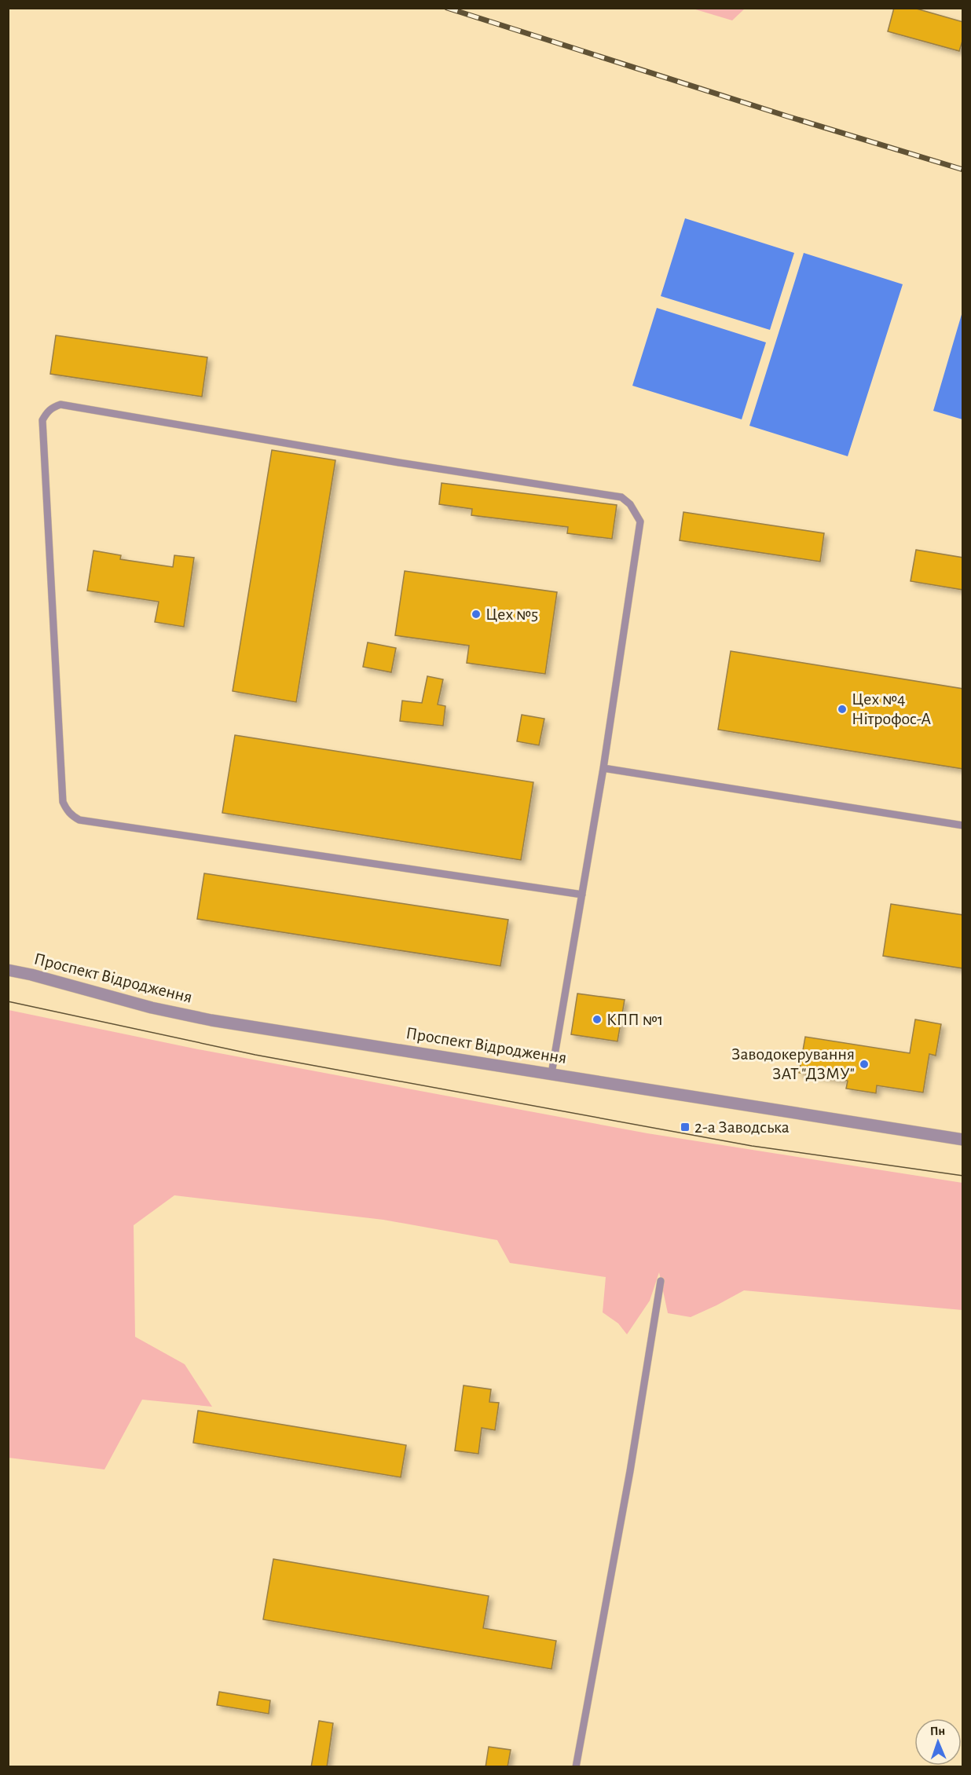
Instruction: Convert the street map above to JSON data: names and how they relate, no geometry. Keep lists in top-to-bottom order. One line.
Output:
{"streets":{"street":["Проспект Відродження"]},"places":{"other":["Цех №5","Цех №4 Нітрофос-А","КПП №1","Заводокерування ЗАТ \"ДЗМУ\""],"transit":["2-а Заводська"]},"north":"top"}
